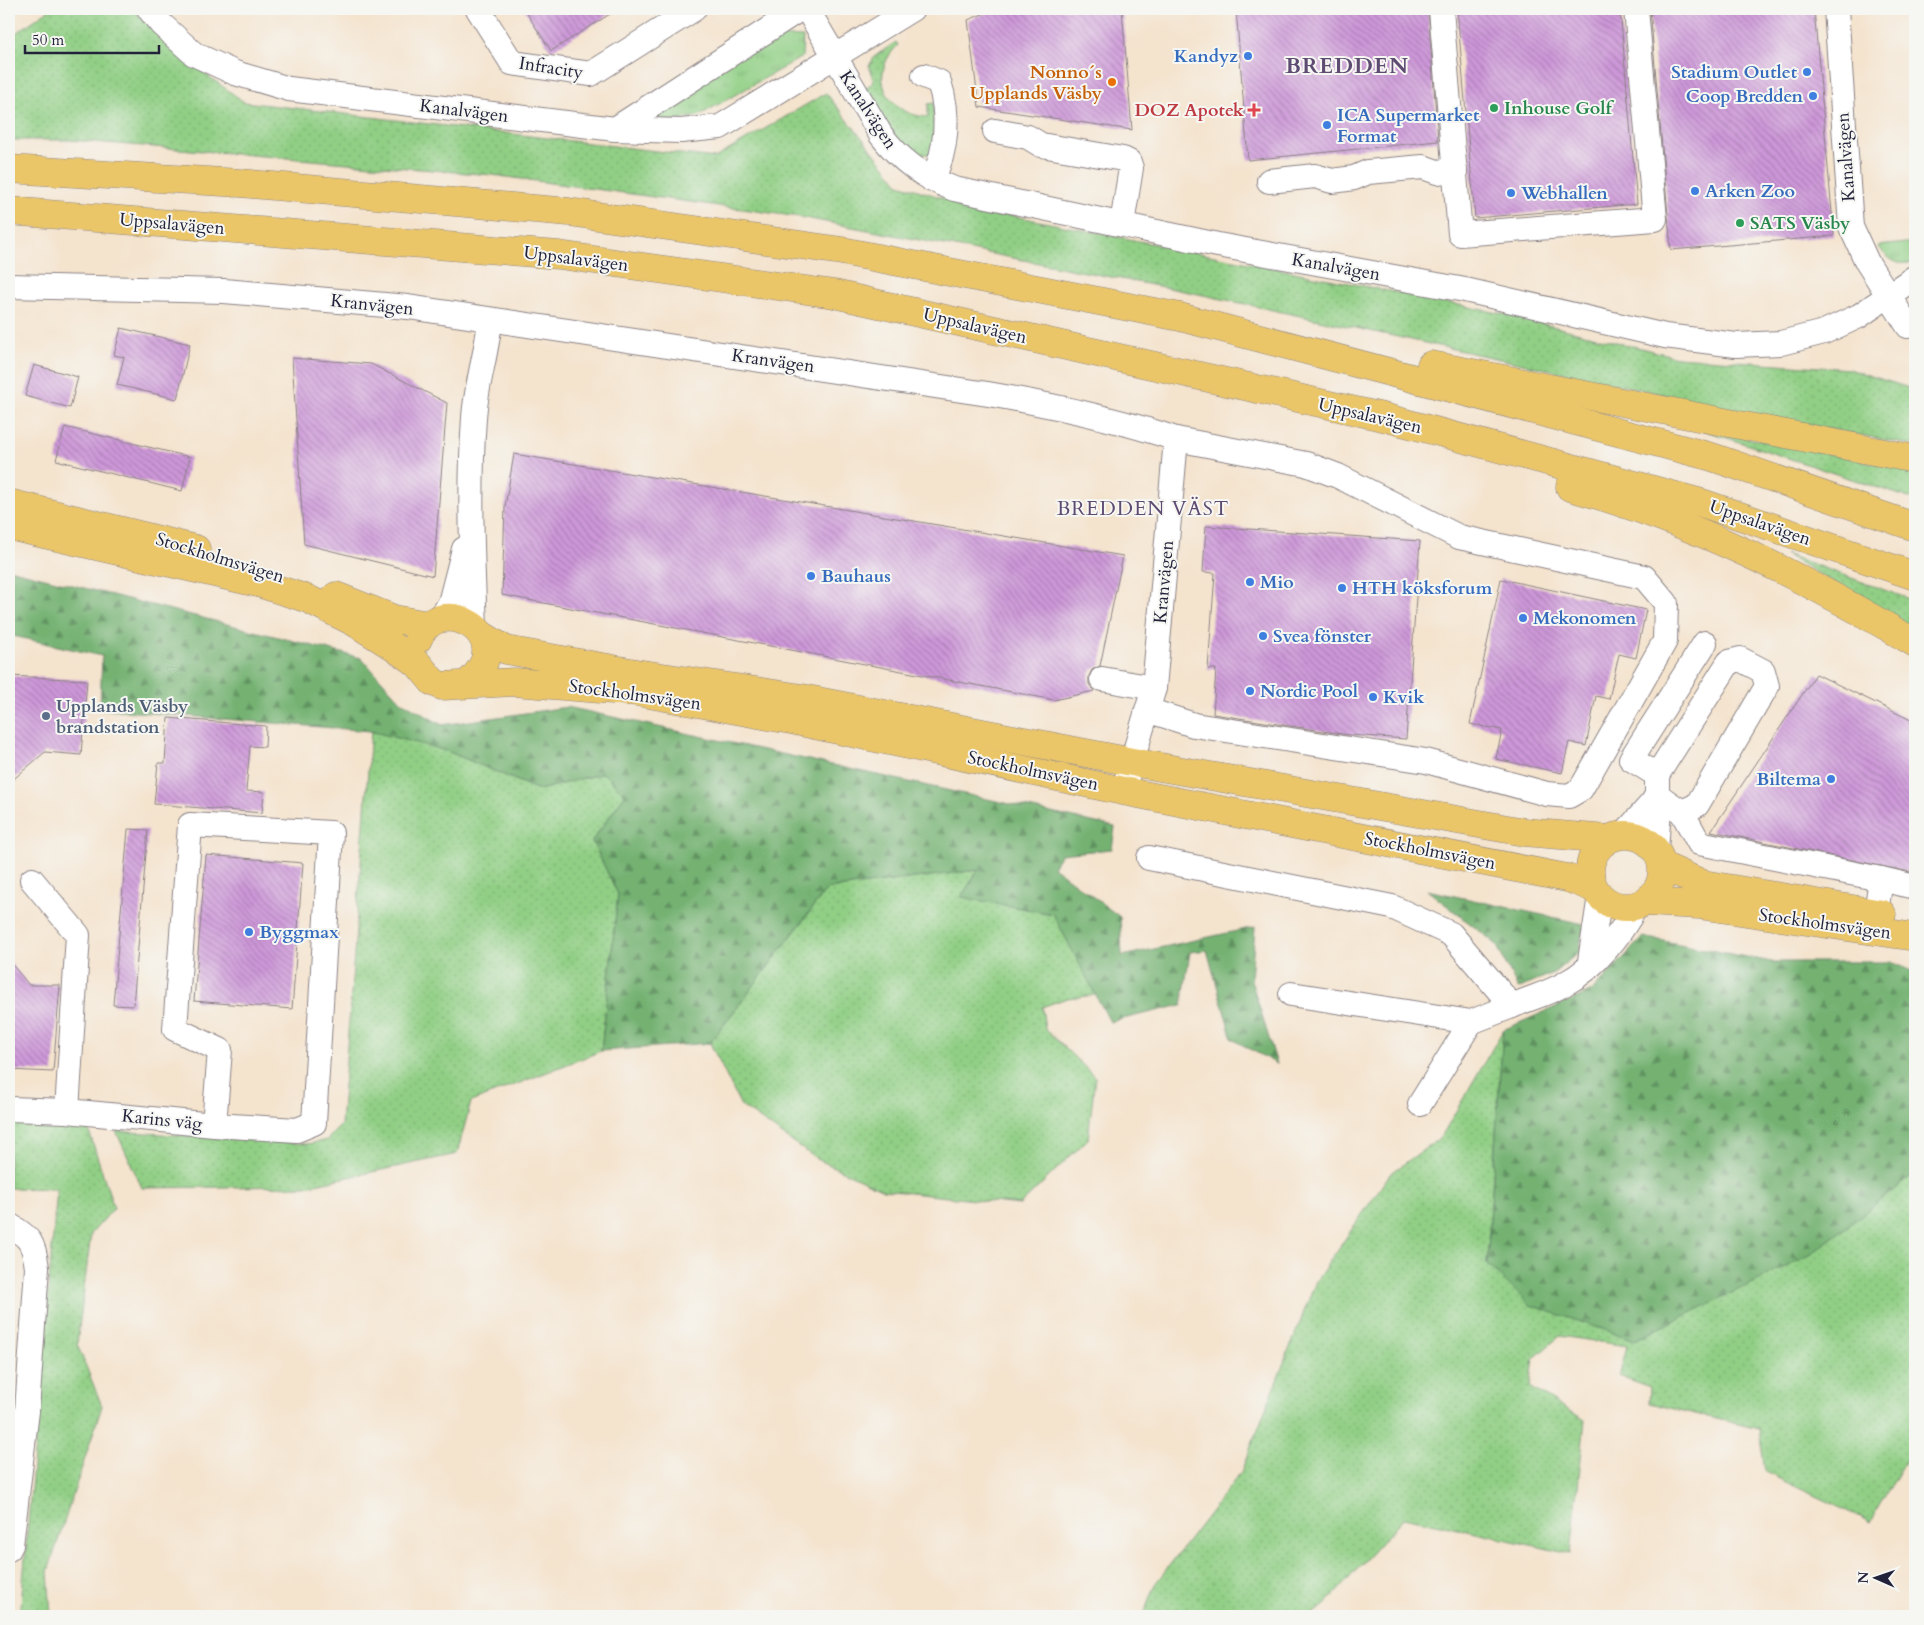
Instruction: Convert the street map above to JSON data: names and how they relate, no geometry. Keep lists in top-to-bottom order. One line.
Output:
{"streets":{"main road":["Uppsalavägen","Stockholmsvägen"],"street":["Infracity","Kanalvägen","Kranvägen","Karins väg"]},"crossings":[["Kranvägen","Stockholmsvägen"]],"districts":["BREDDEN","BREDDEN VÄST"],"places":{"other":["Kandyz","Stadium Outlet","Nonno´s Upplands Väsby","Coop Bredden","Inhouse Golf","ICA Supermarket Format","Arken Zoo","Webhallen","SATS Väsby","Bauhaus","Mio","HTH köksforum","Mekonomen","Svea fönster","Nordic Pool","Kvik","Upplands Väsby brandstation","Biltema","Byggmax"],"health":["DOZ Apotek"]},"scale_bar":"50 m","north":"left"}
